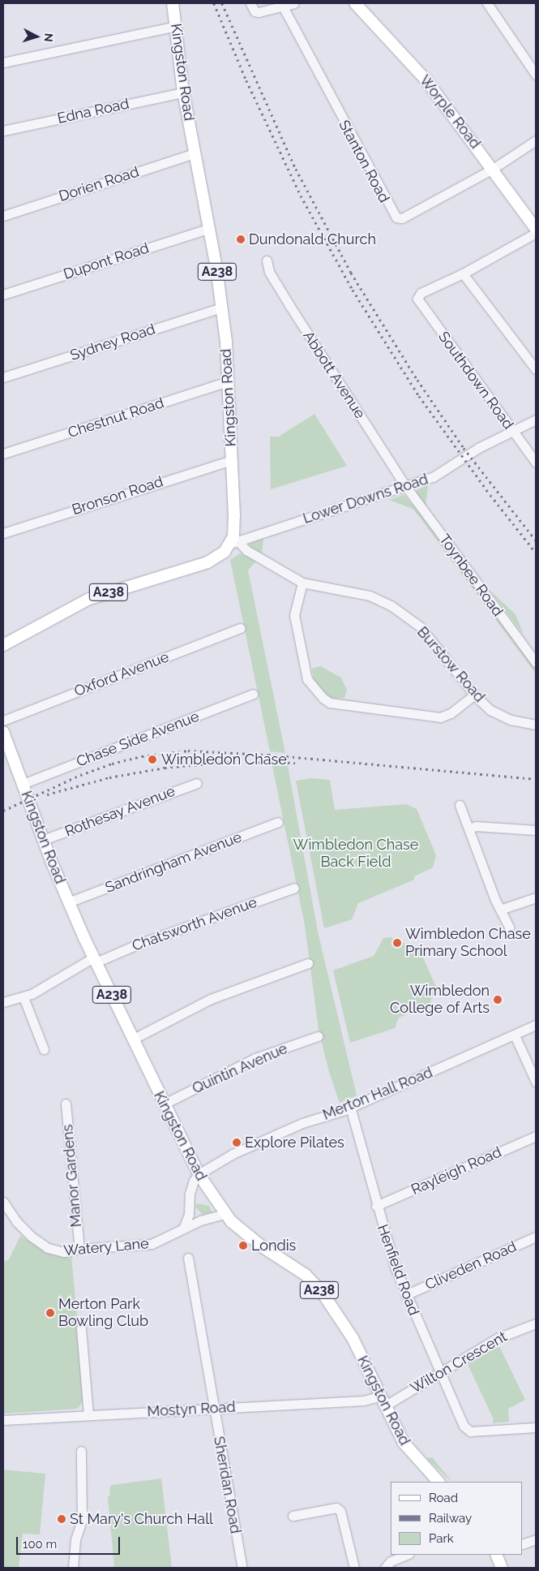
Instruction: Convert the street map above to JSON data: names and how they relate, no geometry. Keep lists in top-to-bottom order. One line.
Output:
{"streets":{"main road":["Kingston Road","Worple Road","A238"],"street":["Edna Road","Stanton Road","Dorien Road","Dupont Road","Sydney Road","Abbott Avenue","Southdown Road","Chestnut Road","Bronson Road","Lower Downs Road","Toynbee Road","Burstow Road","Oxford Avenue","Chase Side Avenue","Rothesay Avenue","Sandringham Avenue","Chatsworth Avenue","Quintin Avenue","Merton Hall Road","Rayleigh Road","Manor Gardens","Watery Lane","Cliveden Road","Henfield Road","Wilton Crescent","Mostyn Road","Sheridan Road"]},"crossings":[["Kingston Road","Edna Road"],["Kingston Road","Dorien Road"],["Kingston Road","Dupont Road"],["Kingston Road","A238"],["Kingston Road","Sydney Road"],["Kingston Road","Chestnut Road"],["Kingston Road","Bronson Road"],["Kingston Road","Lower Downs Road"],["Kingston Road","Burstow Road"],["Kingston Road","Chase Side Avenue"],["Kingston Road","Rothesay Avenue"],["Kingston Road","Sandringham Avenue"],["Kingston Road","Chatsworth Avenue"],["Kingston Road","Quintin Avenue"],["Kingston Road","Merton Hall Road"],["Kingston Road","Wilton Crescent"],["Kingston Road","Mostyn Road"],["Worple Road","Stanton Road"],["A238","Lower Downs Road"],["A238","Burstow Road"],["Abbott Avenue","Lower Downs Road"],["Abbott Avenue","Toynbee Road"],["Southdown Road","Lower Downs Road"],["Lower Downs Road","Toynbee Road"],["Lower Downs Road","Burstow Road"],["Merton Hall Road","Henfield Road"],["Rayleigh Road","Henfield Road"],["Manor Gardens","Watery Lane"],["Cliveden Road","Henfield Road"],["Henfield Road","Wilton Crescent"],["Wilton Crescent","Mostyn Road"],["Mostyn Road","Sheridan Road"]],"parks":["Wimbledon Chase Back Field"],"places":["Dundonald Church","Wimbledon Chase","Wimbledon Chase Primary School","Wimbledon College of Arts","Explore Pilates","Londis","Merton Park Bowling Club","St Mary's Church Hall"],"legend":["Road","Railway","Park"],"scale_bar":"100 m","north":"right"}
